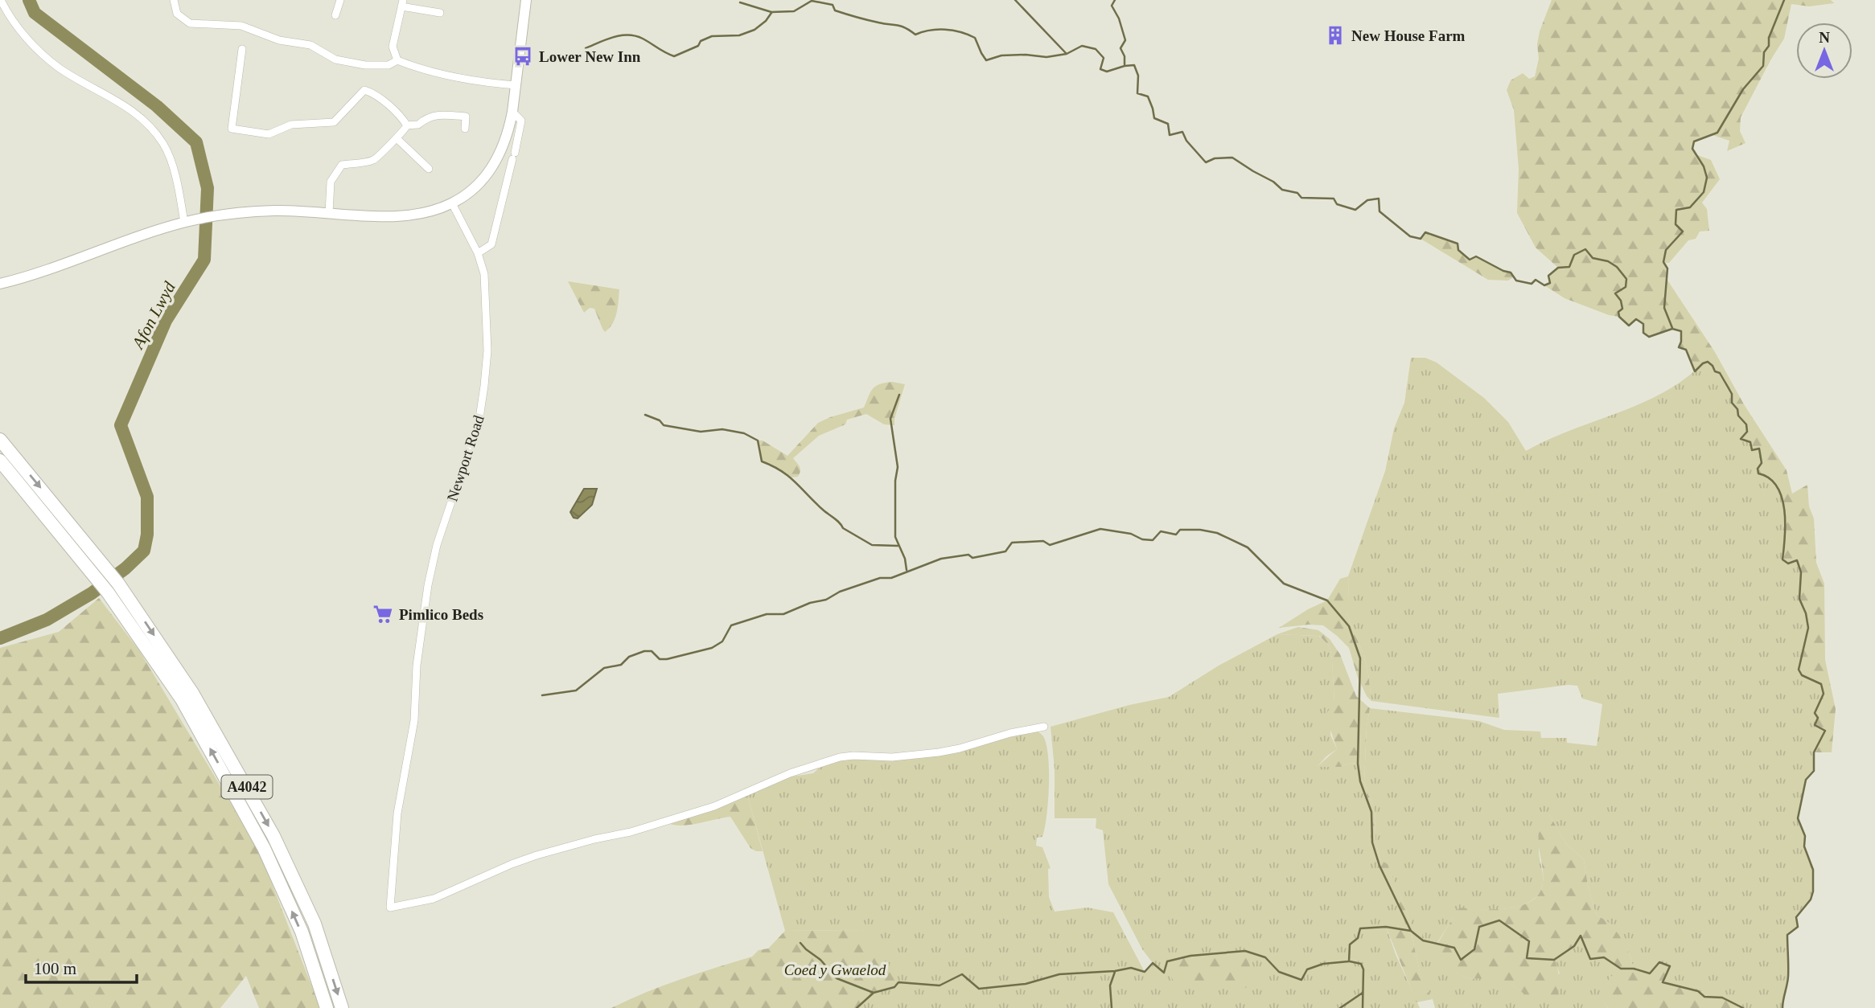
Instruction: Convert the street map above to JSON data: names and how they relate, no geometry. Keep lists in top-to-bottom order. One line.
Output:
{"streets":{"highway":["A4042"],"street":["Newport Road"]},"water":["Afon Lwyd"],"parks":["Coed y Gwaelod"],"places":{"building":["New House Farm"],"bus stop":["Lower New Inn"],"supermarket":["Pimlico Beds"]},"scale_bar":"100 m","north":"top"}
